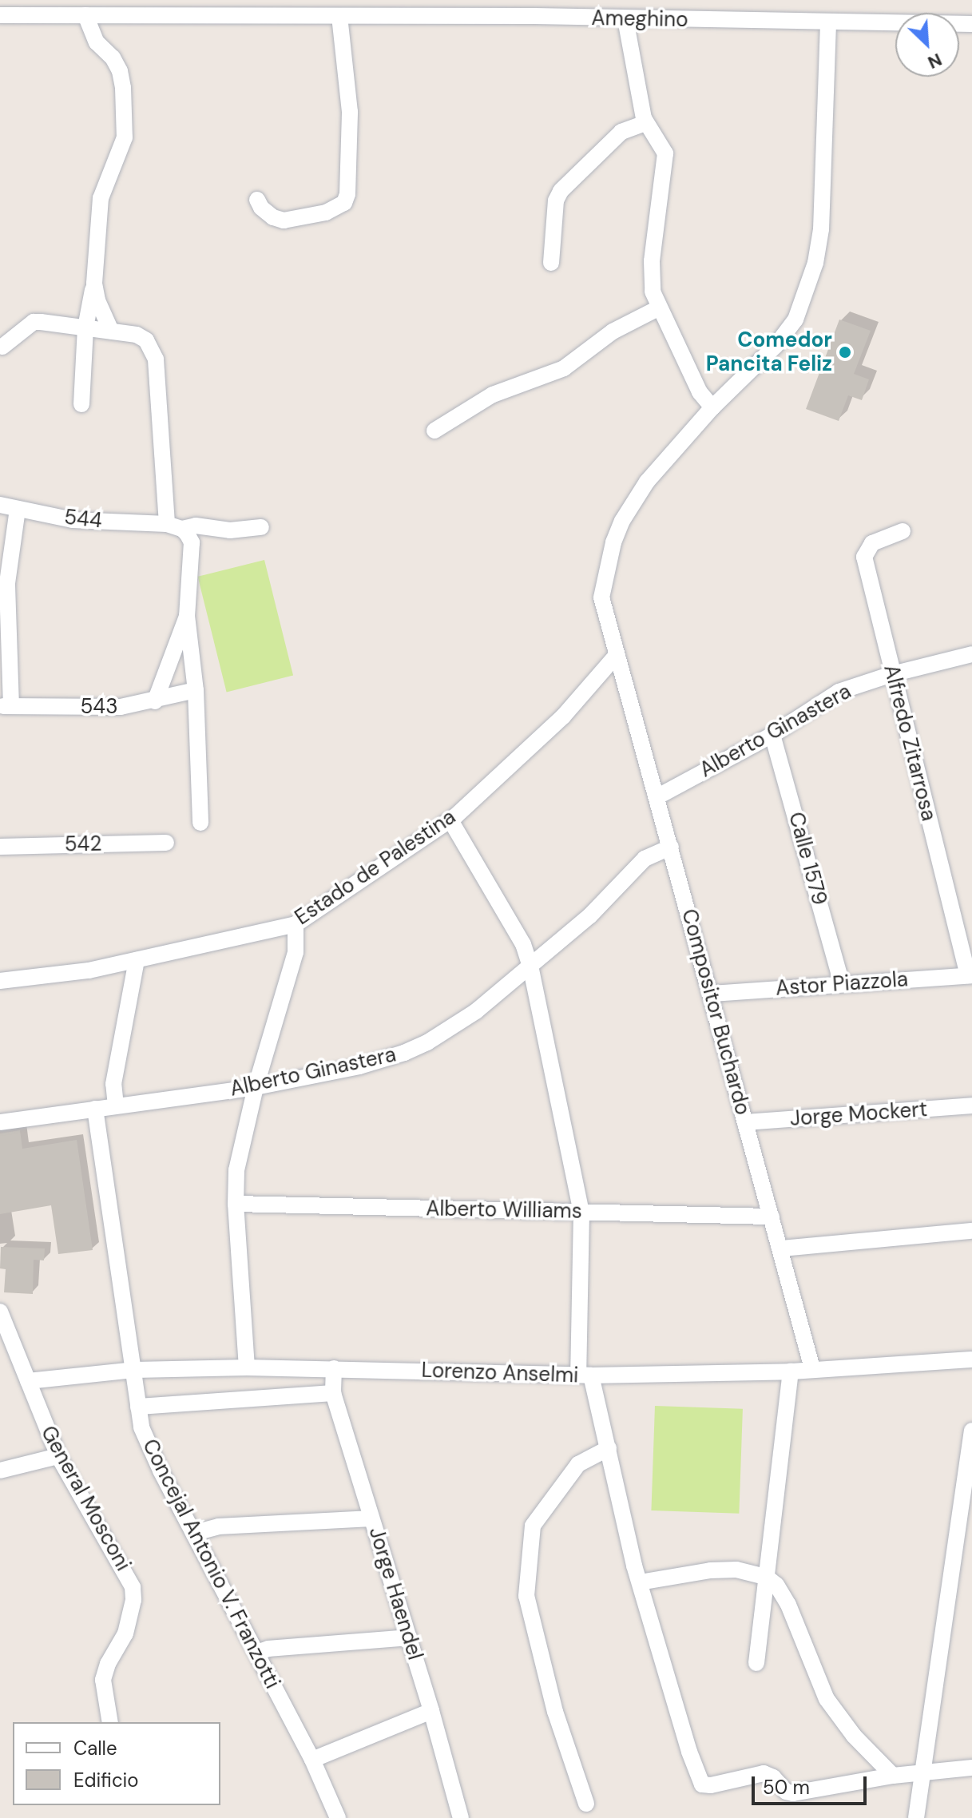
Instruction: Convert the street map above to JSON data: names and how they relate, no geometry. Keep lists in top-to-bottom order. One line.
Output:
{"streets":{"street":["Ameghino","544","543","Alberto Ginastera","Alfredo Zitarrosa","542","Calle 1579","Estado de Palestina","Astor Piazzola","Compositor Buchardo","Jorge Mockert","Alberto Williams","Lorenzo Anselmi","General Mosconi","Concejal Antonio V. Franzotti","Jorge Haendel"]},"crossings":[["Ameghino","Compositor Buchardo"],["Alberto Ginastera","Alfredo Zitarrosa"],["Alberto Ginastera","Calle 1579"],["Alberto Ginastera","Compositor Buchardo"],["Alberto Ginastera","Concejal Antonio V. Franzotti"],["Alfredo Zitarrosa","Astor Piazzola"],["Calle 1579","Astor Piazzola"],["Estado de Palestina","Compositor Buchardo"],["Astor Piazzola","Compositor Buchardo"],["Compositor Buchardo","Jorge Mockert"],["Compositor Buchardo","Alberto Williams"],["Compositor Buchardo","Lorenzo Anselmi"],["Lorenzo Anselmi","General Mosconi"],["Lorenzo Anselmi","Concejal Antonio V. Franzotti"],["Lorenzo Anselmi","Jorge Haendel"]],"places":["Comedor Pancita Feliz"],"legend":["Calle","Edificio"],"scale_bar":"50 m","north":"bottom right"}
